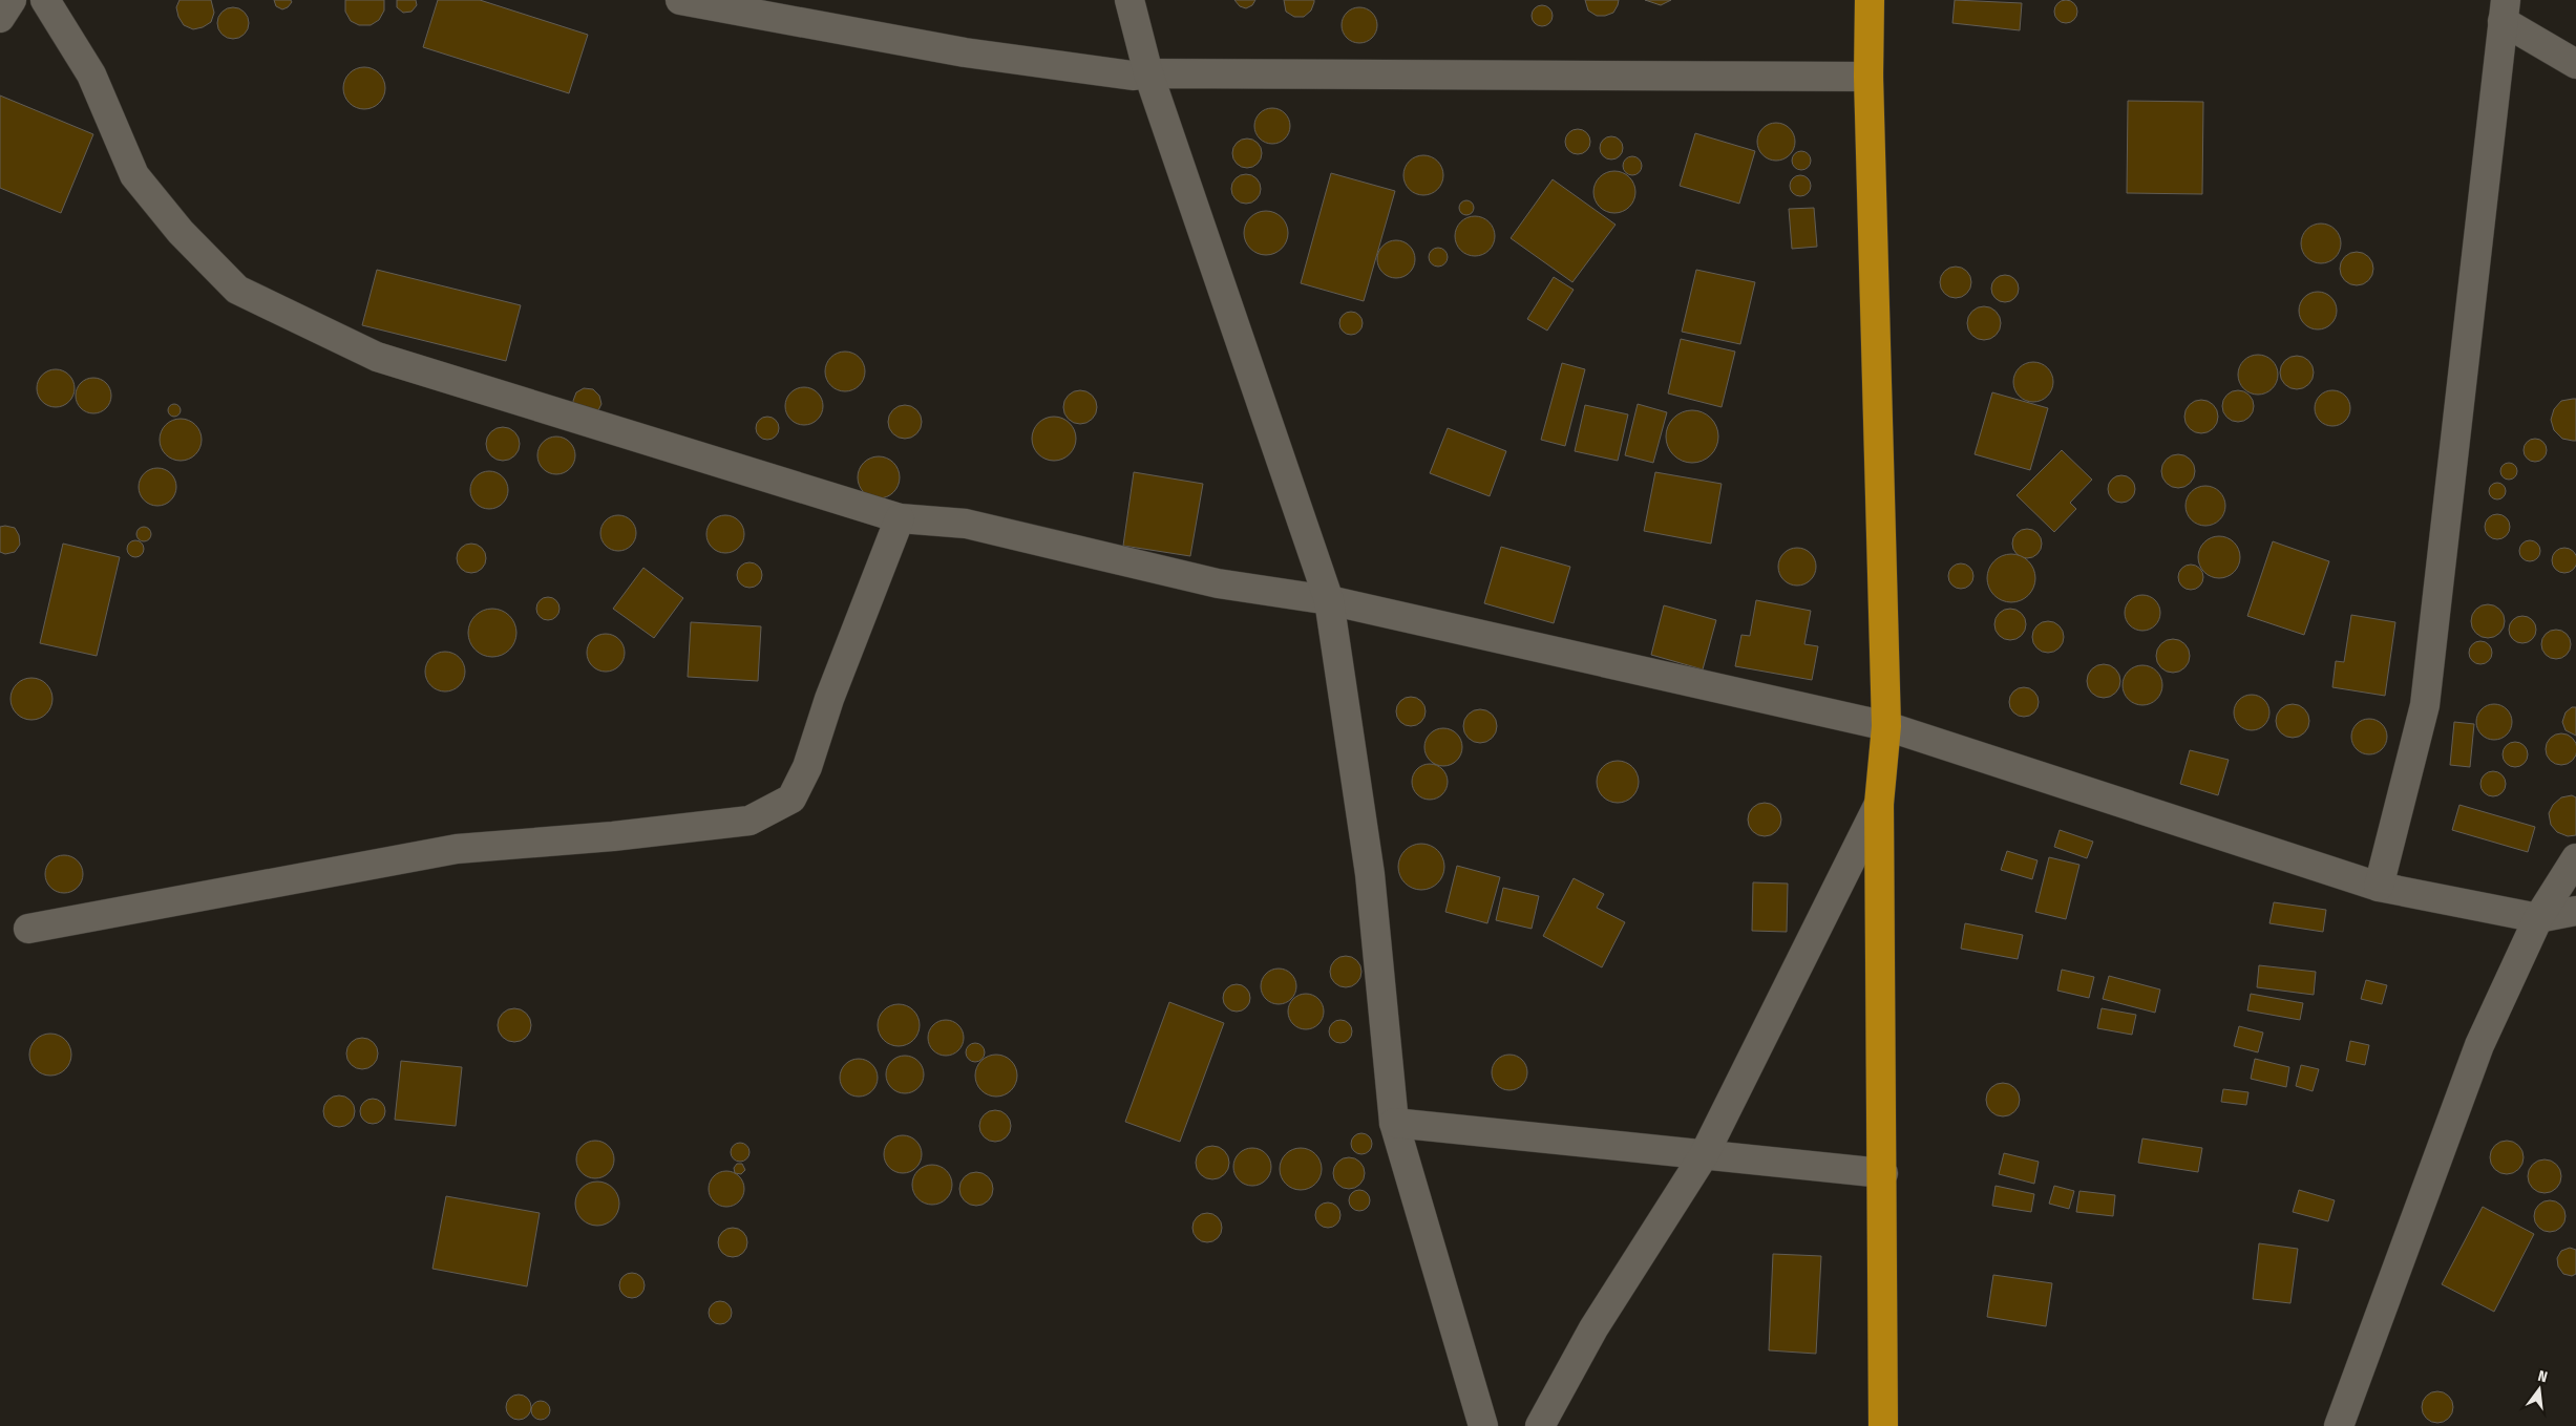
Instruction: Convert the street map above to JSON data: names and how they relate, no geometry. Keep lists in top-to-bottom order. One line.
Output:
{"north":"top"}
